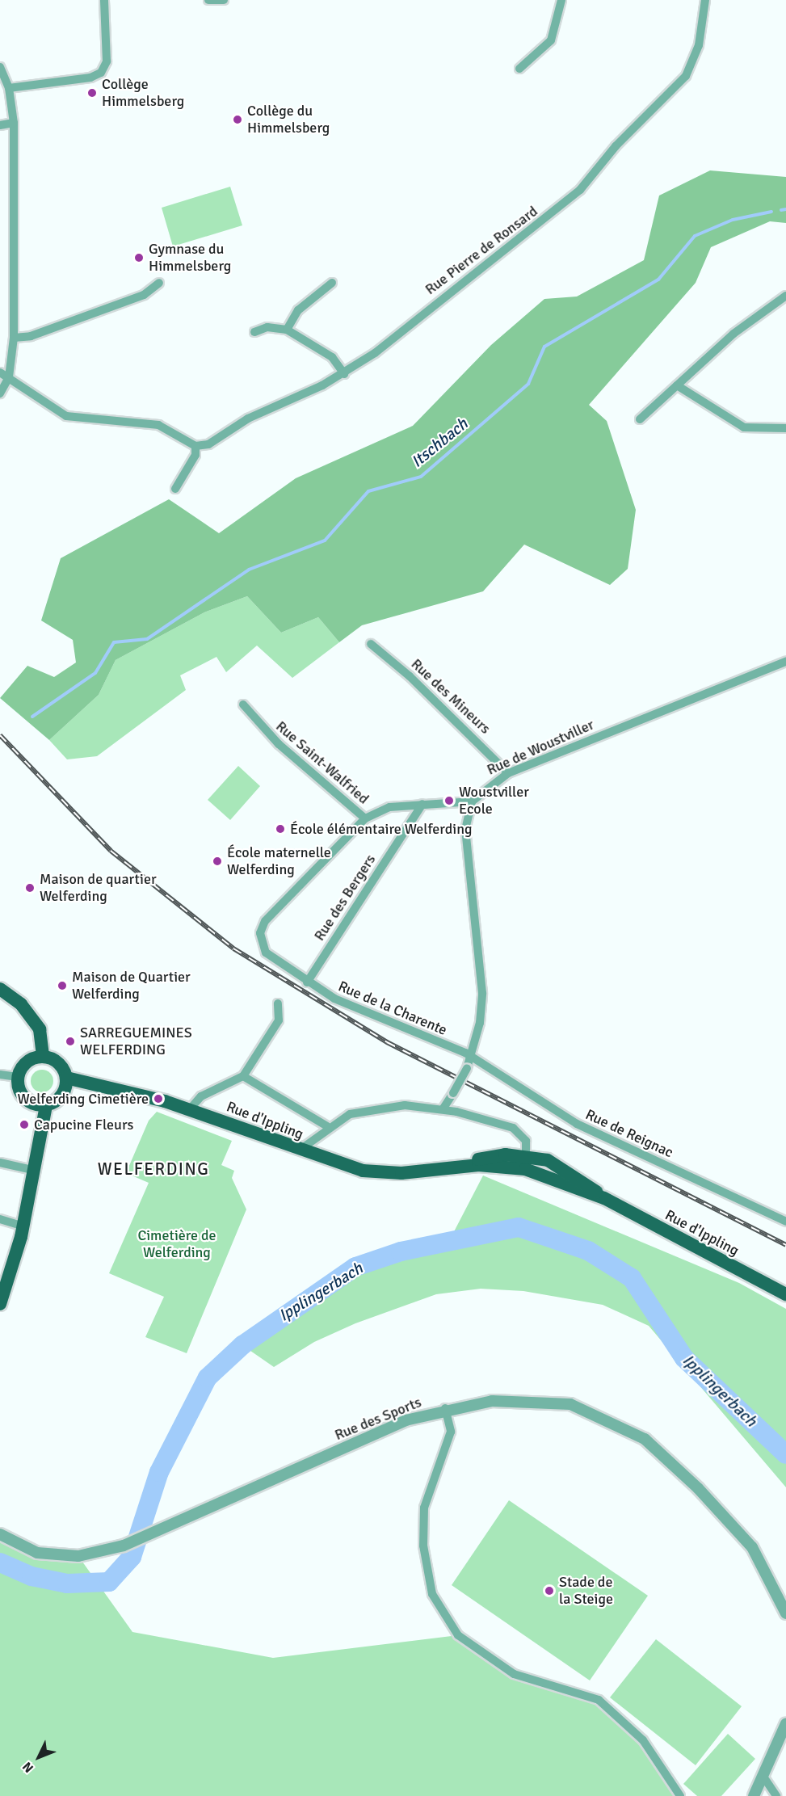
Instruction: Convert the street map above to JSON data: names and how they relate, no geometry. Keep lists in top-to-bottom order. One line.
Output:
{"streets":{"main road":["Rue d'Ippling"],"street":["Rue Pierre de Ronsard","Rue des Mineurs","Rue de Woustviller","Rue Saint-Walfried","Rue des Bergers","Rue de la Charente","Rue de Reignac","Rue des Sports"]},"crossings":[["Rue des Mineurs","Rue de Woustviller"],["Rue Saint-Walfried","Rue de la Charente"],["Rue des Bergers","Rue de la Charente"],["Rue de la Charente","Rue de Reignac"]],"districts":["WELFERDING"],"water":["Itschbach","Ipplingerbach"],"parks":["Cimetière de Welferding"],"places":["Collège Himmelsberg","Collège du Himmelsberg","Gymnase du Himmelsberg","Woustviller Ecole","École élémentaire Welferding","École maternelle Welferding","Maison de quartier Welferding","Maison de Quartier Welferding","SARREGUEMINES WELFERDING","Welferding Cimetière","Capucine Fleurs","Stade de la Steige"],"north":"bottom left"}
